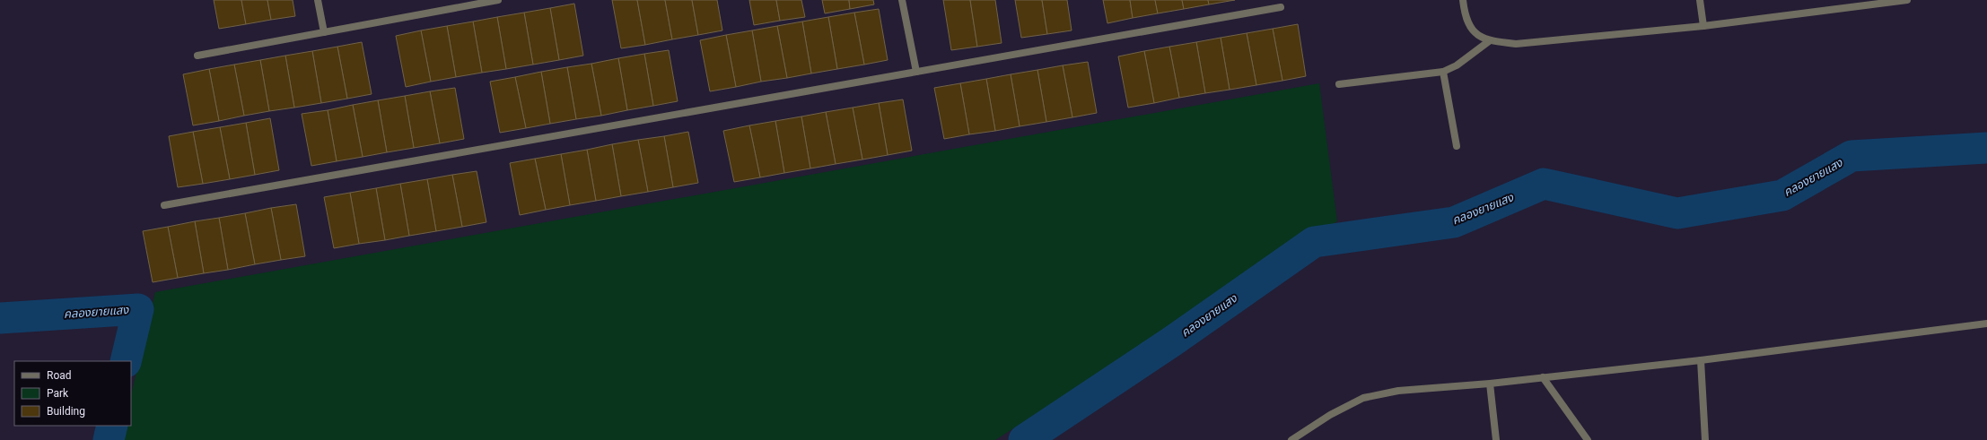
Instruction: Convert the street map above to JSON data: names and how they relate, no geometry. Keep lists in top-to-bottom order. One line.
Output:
{"water":["คลองยายแสง"],"legend":["Road","Park","Building"]}
